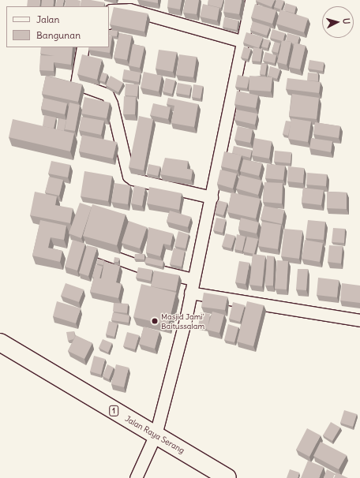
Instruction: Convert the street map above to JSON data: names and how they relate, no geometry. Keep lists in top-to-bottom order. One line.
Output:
{"streets":{"highway":["1","Jalan Raya Serang"]},"places":["Masjid Jami' Baitussalam"],"legend":["Jalan","Bangunan"],"north":"right"}
